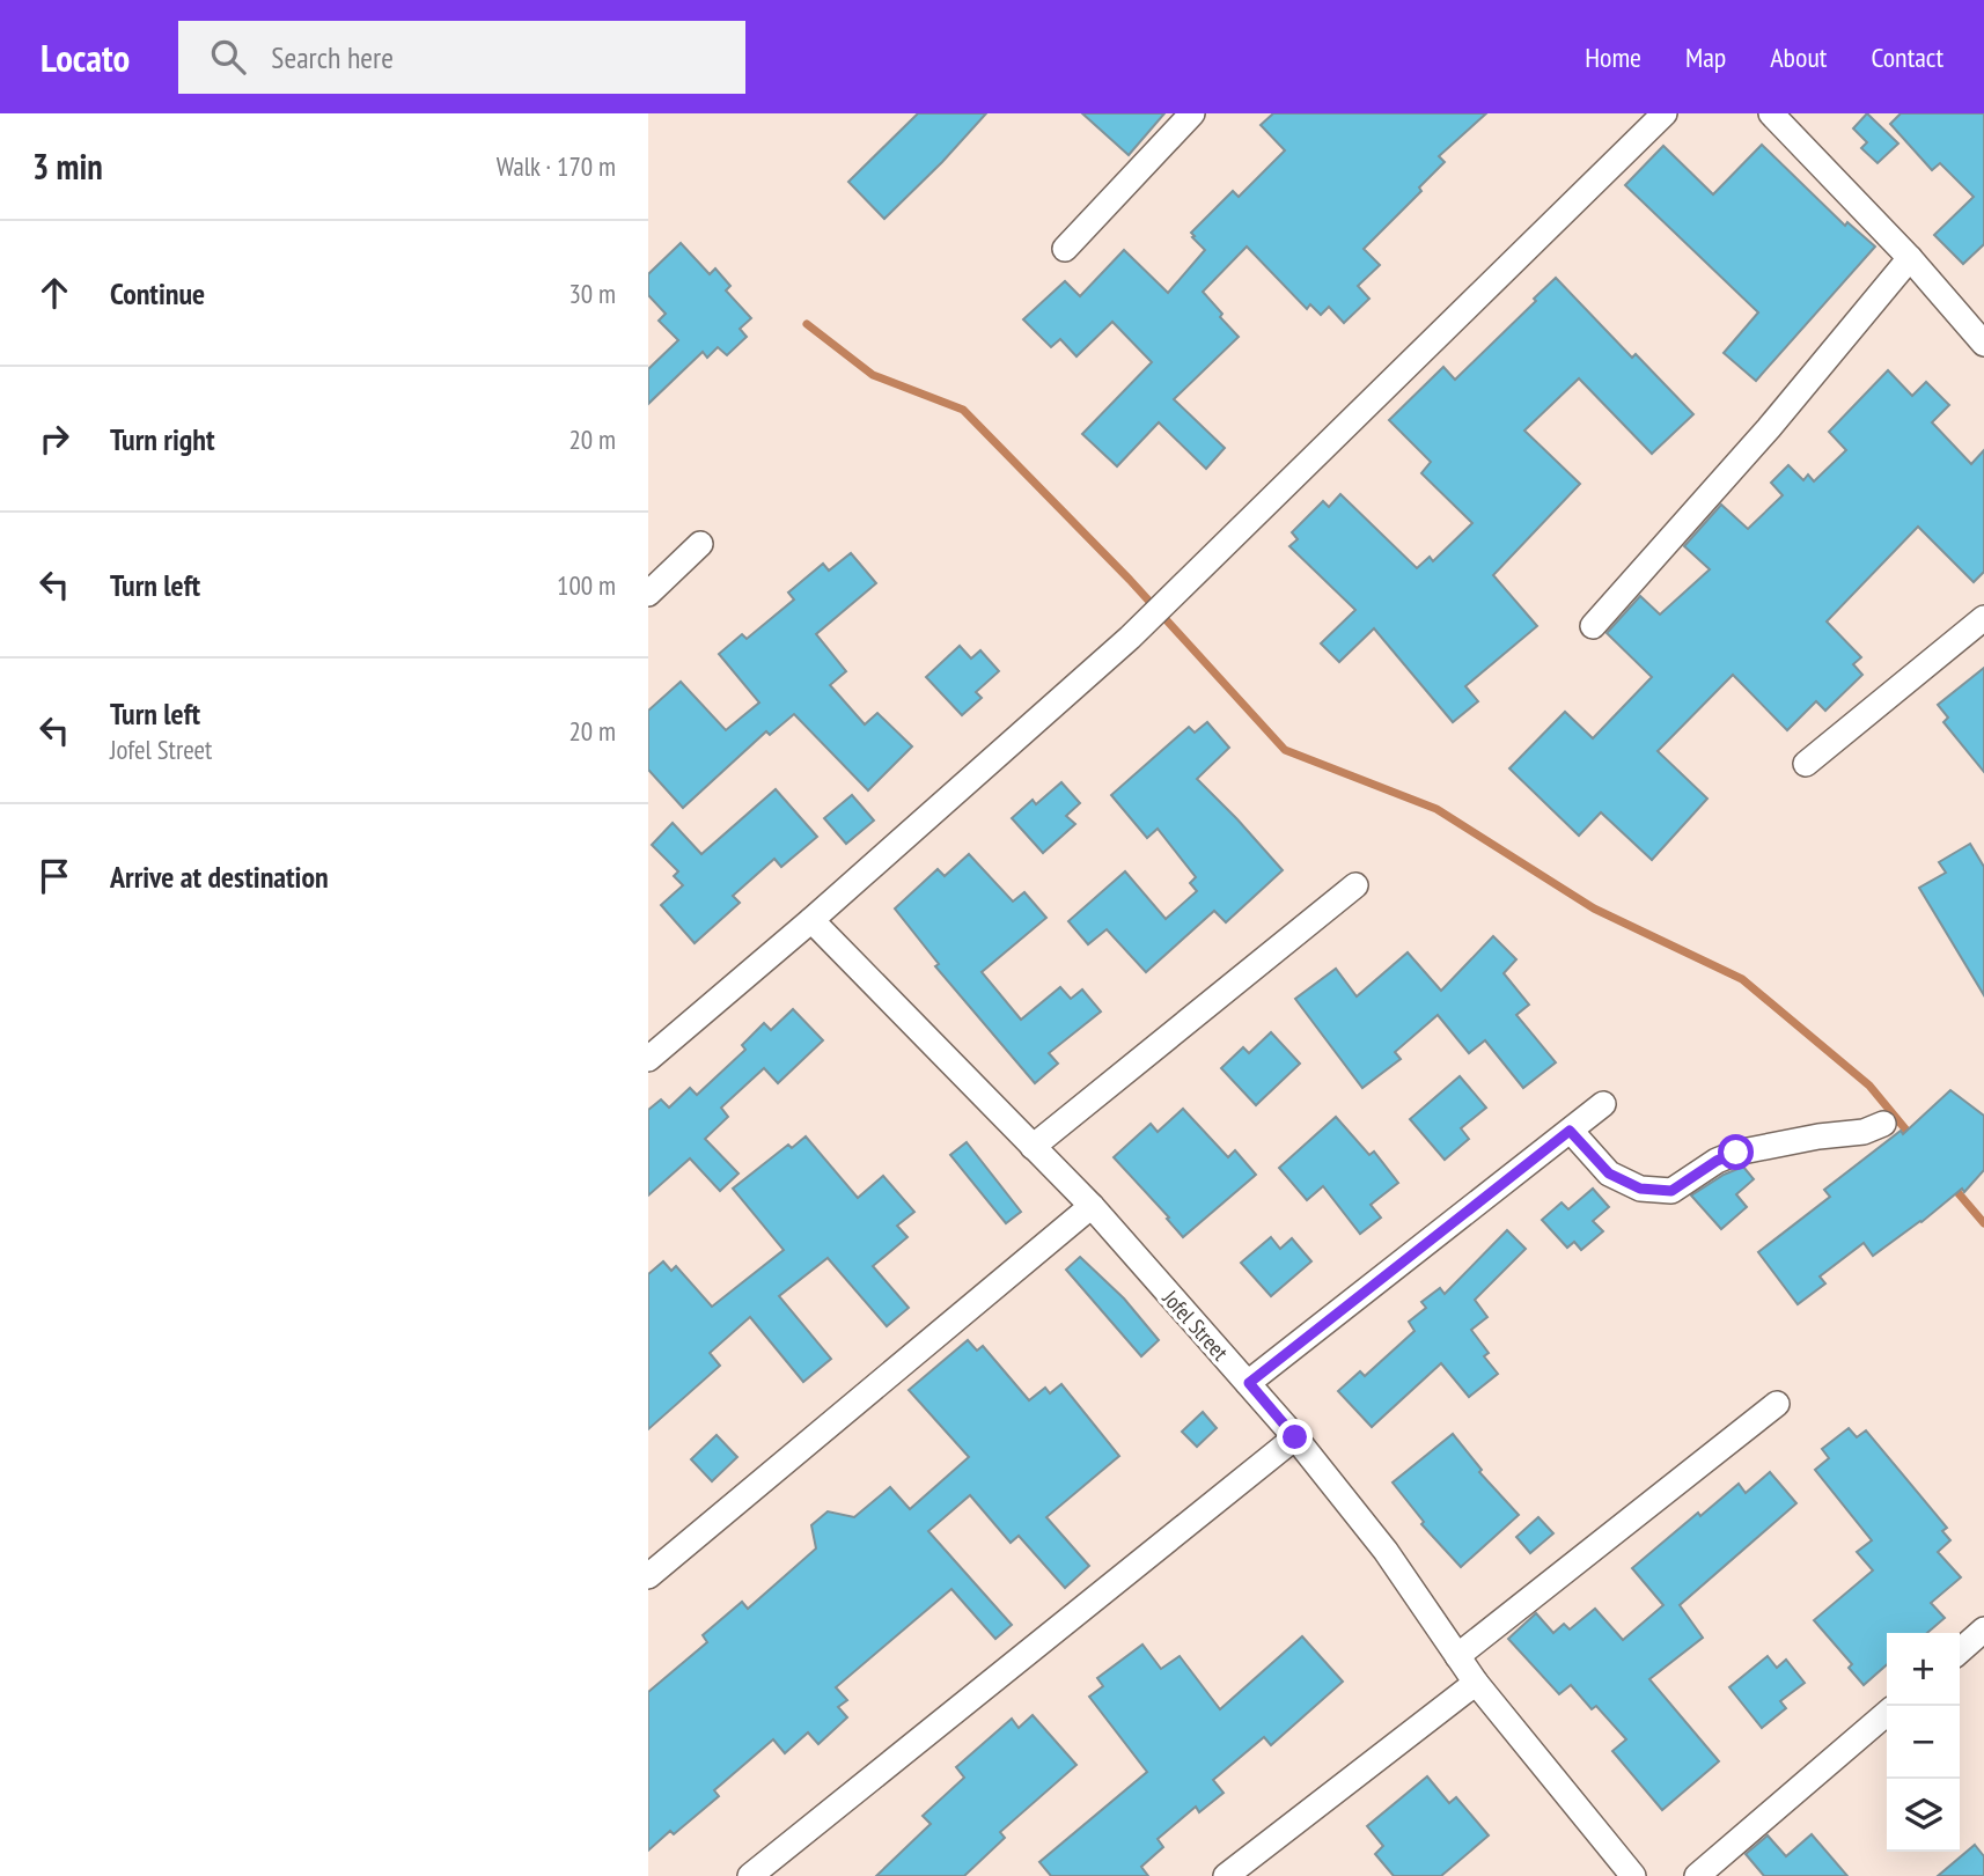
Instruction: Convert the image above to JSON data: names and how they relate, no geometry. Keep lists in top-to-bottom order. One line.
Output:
{"streets":{"street":["Jofel Street"]},"page":{"header":"Locato","search":"Search here","nav":["Home","Map","About","Contact"],"heading":["3 min","Walk · 170 m"],"list":[["Continue","30 m"],["Turn right","20 m"],["Turn left","100 m"],["Turn left","Jofel Street","20 m"],"Arrive at destination"],"map_buttons":["+","−"]}}
